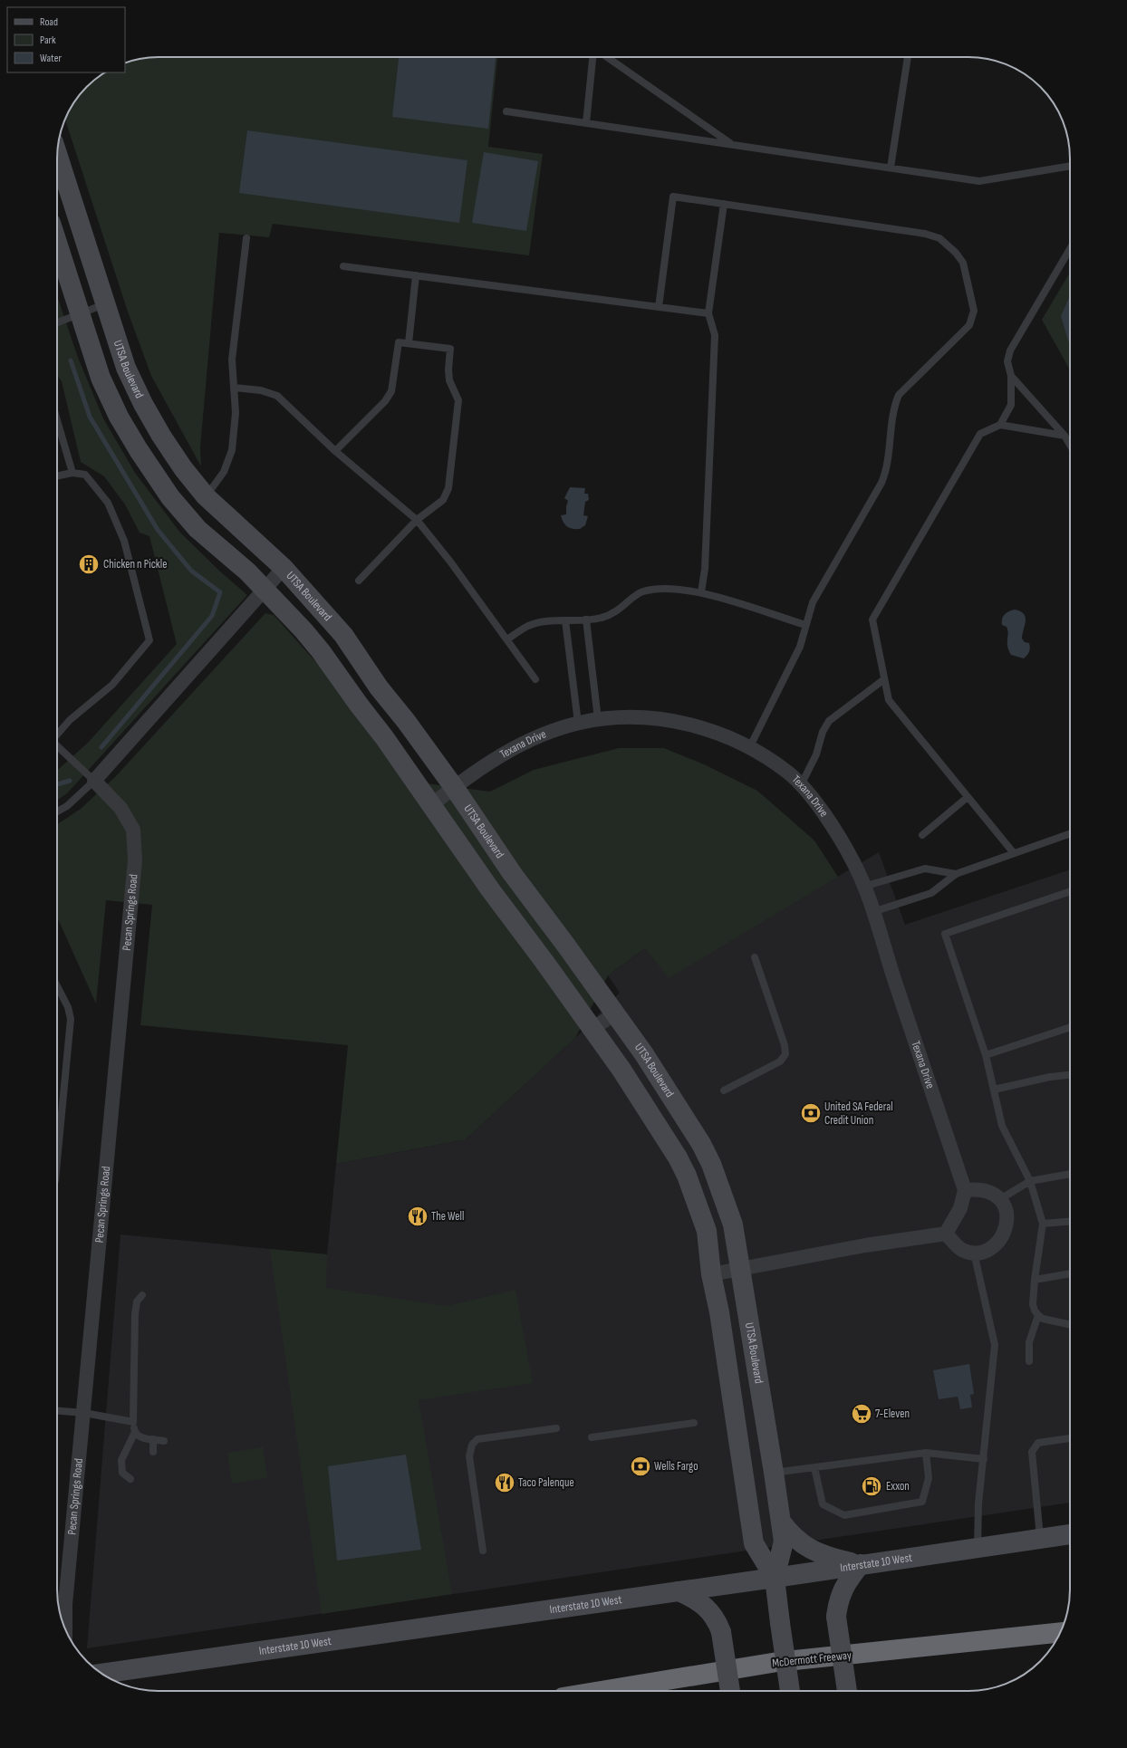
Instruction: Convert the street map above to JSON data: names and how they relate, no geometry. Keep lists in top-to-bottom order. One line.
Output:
{"streets":{"highway":["McDermott Freeway"],"main road":["UTSA Boulevard","Interstate 10 West"],"street":["Texana Drive","Pecan Springs Road"]},"crossings":[["UTSA Boulevard","Texana Drive"],["UTSA Boulevard","Interstate 10 West"]],"places":{"building":["Chicken n Pickle"],"bank":["United SA Federal Credit Union","Wells Fargo"],"restaurant":["The Well","Taco Palenque"],"supermarket":["7-Eleven"],"fuel station":["Exxon"]},"legend":["Road","Park","Water"]}
